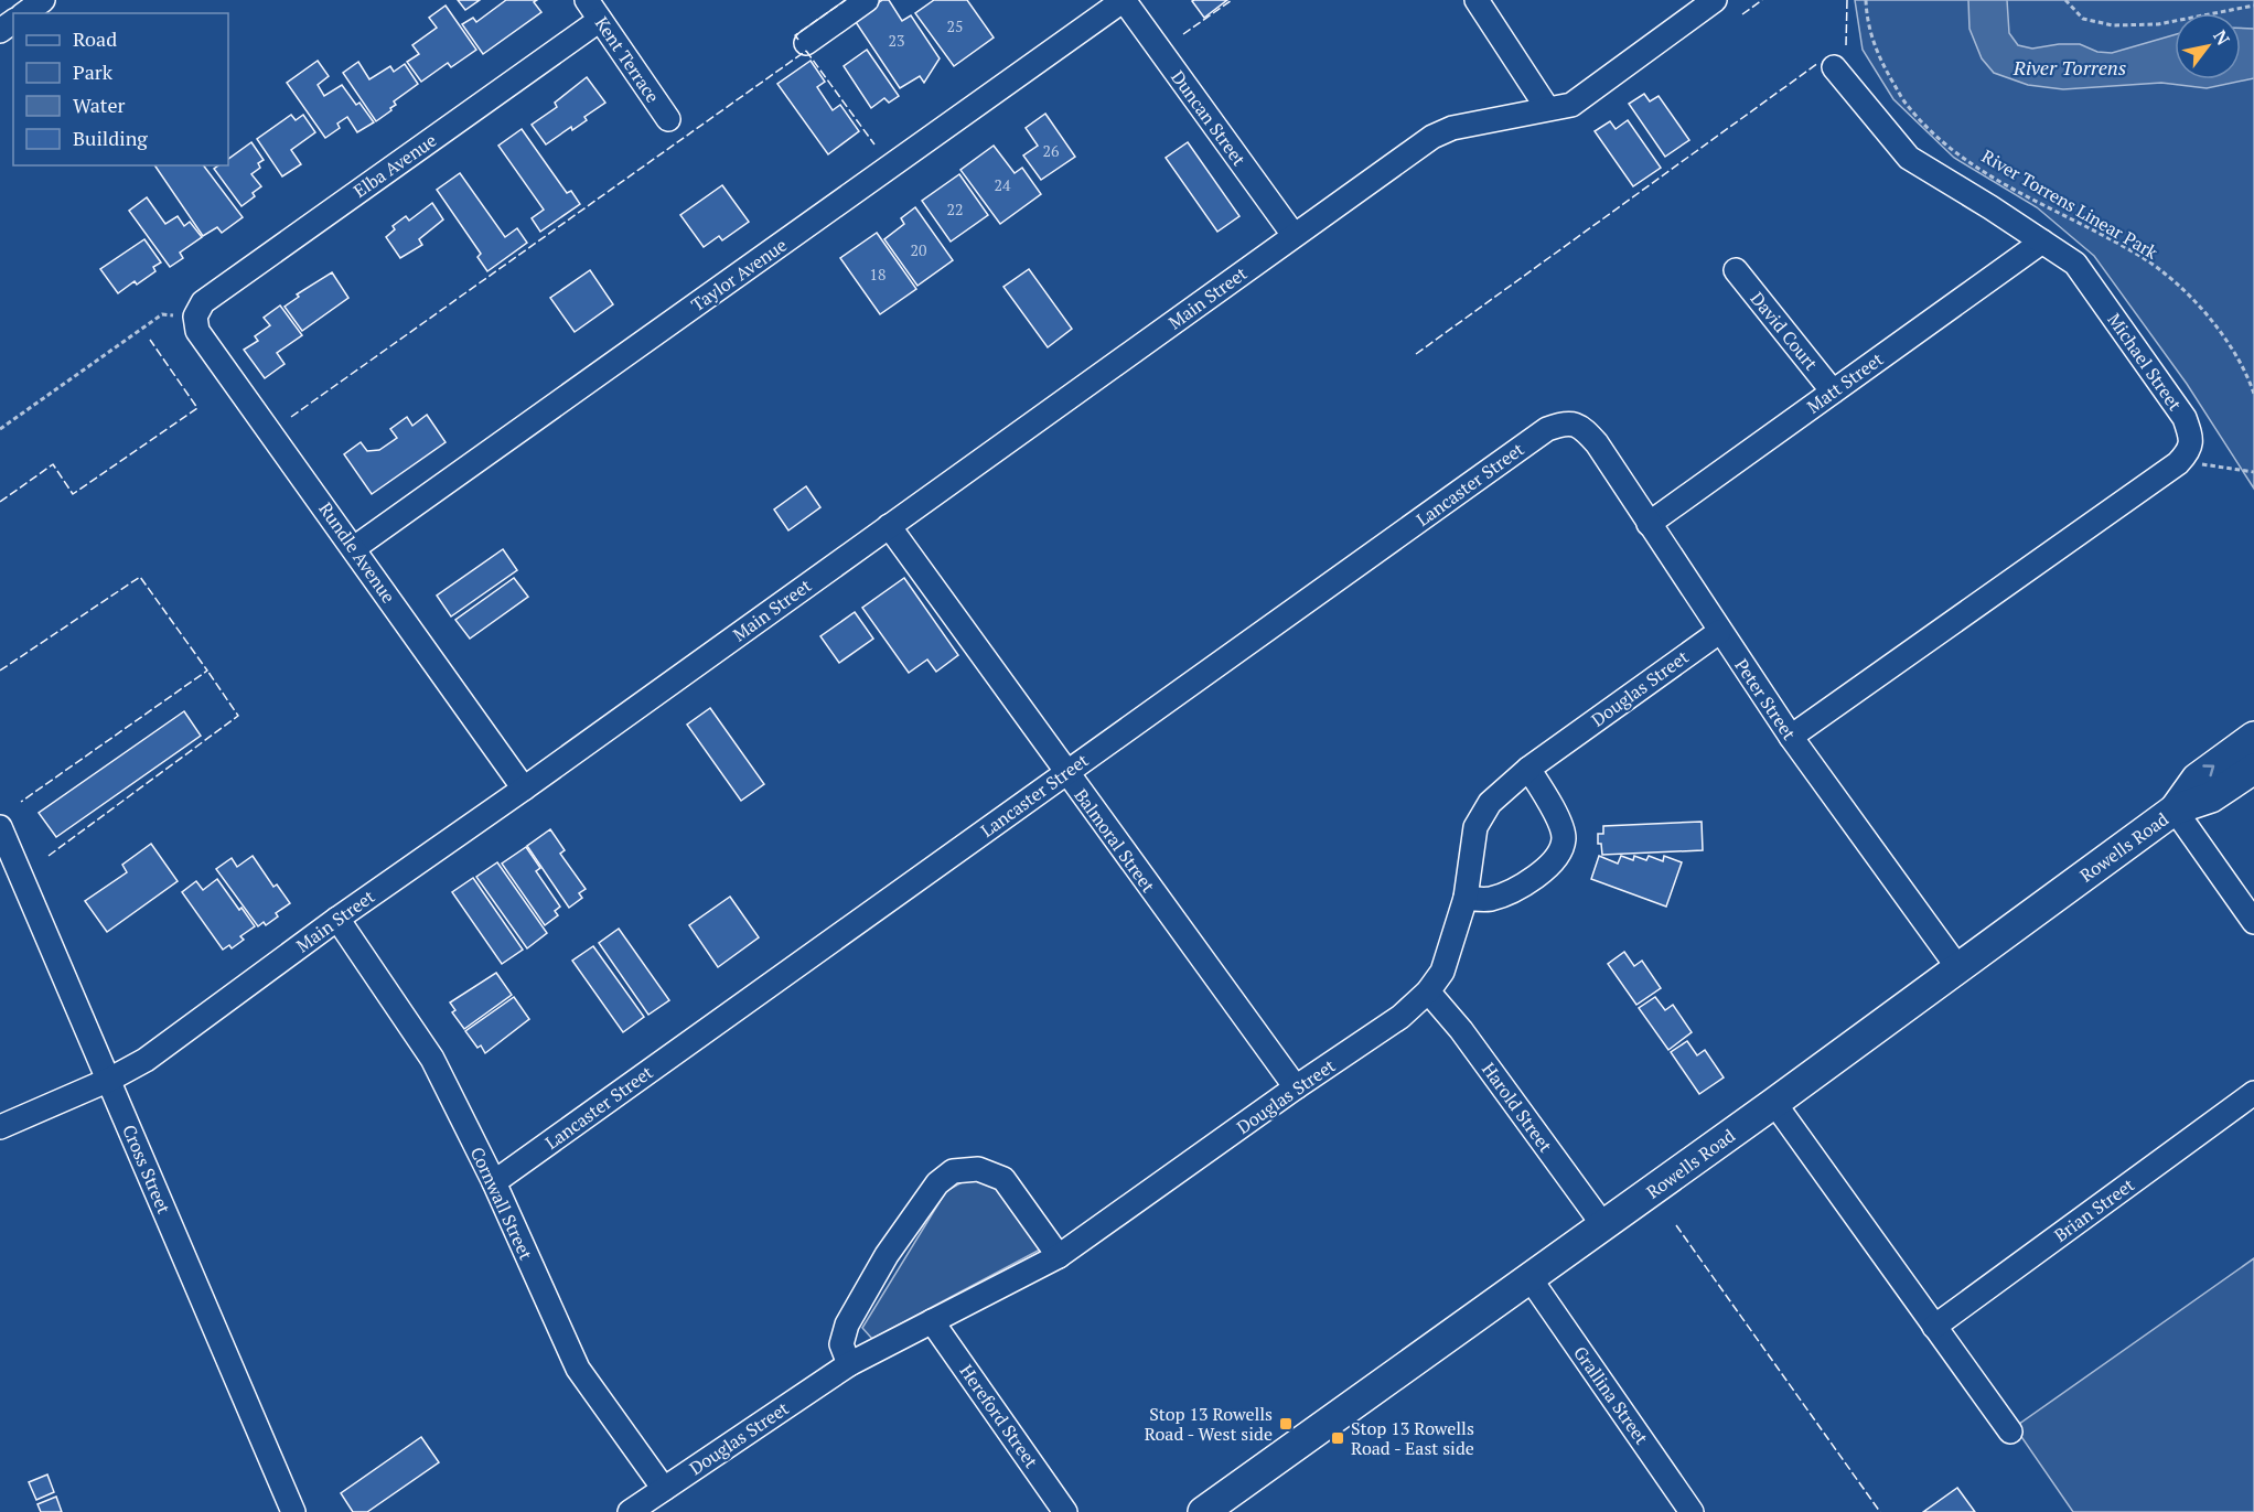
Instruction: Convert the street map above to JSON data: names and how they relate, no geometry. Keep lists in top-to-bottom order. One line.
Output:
{"streets":{"main road":["Rowells Road"],"street":["Kent Terrace","Duncan Street","Elba Avenue","Taylor Avenue","Main Street","David Court","Michael Street","Matt Street","Lancaster Street","Rundle Avenue","Douglas Street","Peter Street","Balmoral Street","Harold Street","Cross Street","Cornwall Street","Brian Street","Grallina Street","Hereford Street"],"path":["River Torrens Linear Park"]},"crossings":[["Kent Terrace","Elba Avenue"],["Duncan Street","Taylor Avenue"],["Duncan Street","Main Street"],["Elba Avenue","Rundle Avenue"],["Taylor Avenue","Rundle Avenue"],["Main Street","Rundle Avenue"],["Main Street","Balmoral Street"],["Main Street","Cross Street"],["Main Street","Cornwall Street"],["David Court","Matt Street"],["Michael Street","Matt Street"],["Matt Street","Peter Street"],["Lancaster Street","Peter Street"],["Lancaster Street","Balmoral Street"],["Lancaster Street","Cornwall Street"],["Douglas Street","Peter Street"],["Douglas Street","Balmoral Street"],["Douglas Street","Harold Street"],["Douglas Street","Cornwall Street"],["Douglas Street","Hereford Street"],["Peter Street","Rowells Road"],["Rowells Road","Harold Street"],["Rowells Road","Grallina Street"]],"water":["River Torrens"],"places":{"transit":["Stop 13 Rowells Road - West side","Stop 13 Rowells Road - East side"]},"house_numbers":["25","23","26","24","22","20","18"],"legend":["Road","Park","Water","Building"],"north":"top right"}
